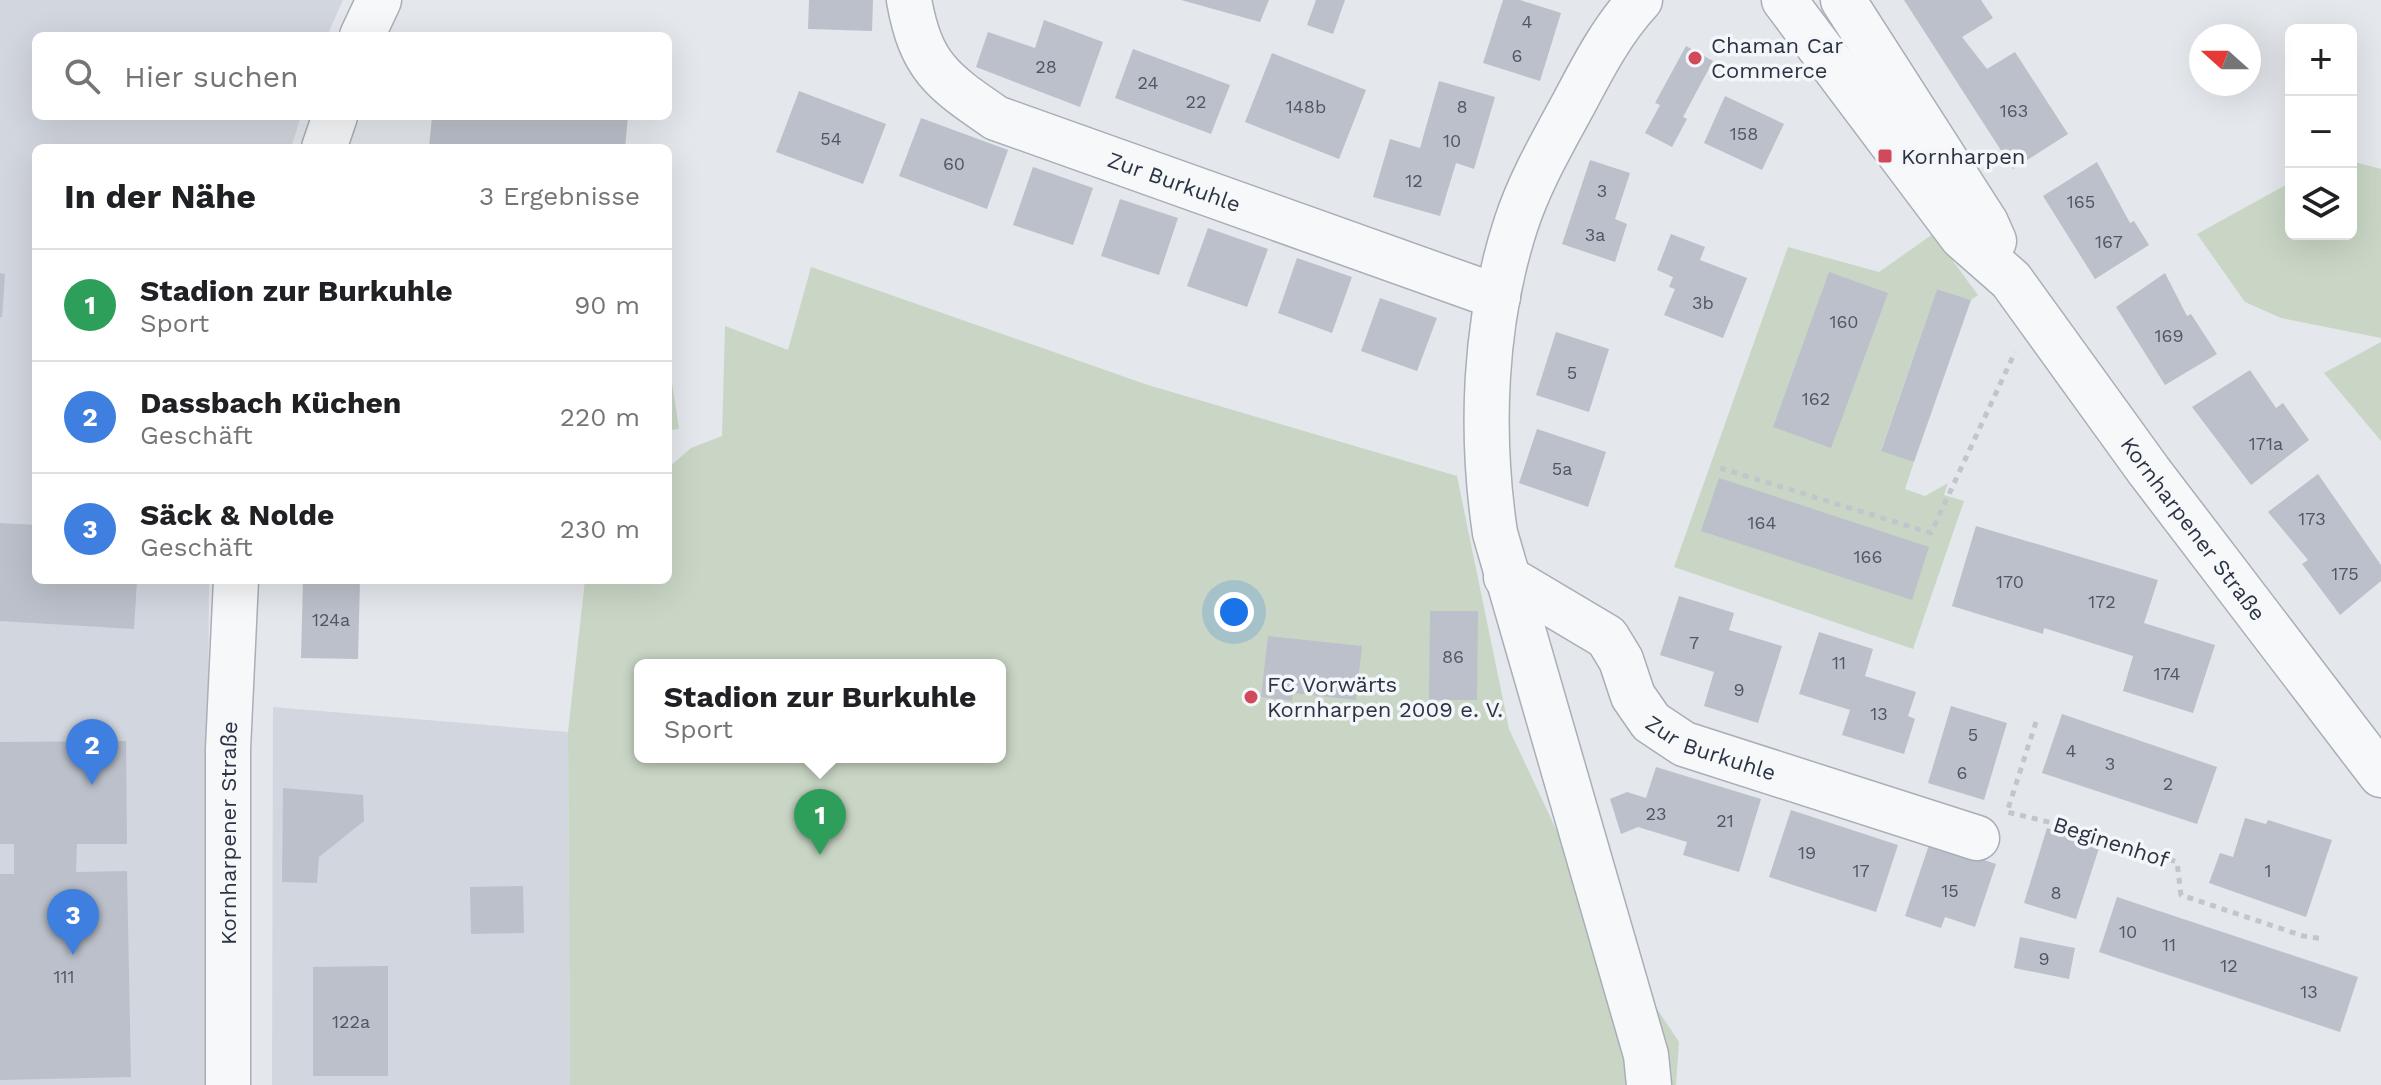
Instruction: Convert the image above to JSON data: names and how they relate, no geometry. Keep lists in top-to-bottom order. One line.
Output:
{"streets":{"street":["Zur Burkuhle","Kornharpener Straße"],"path":["Beginenhof"]},"places":{"other":["Chaman Car Commerce","FC Vorwärts Kornharpen 2009 e. V."],"transit":["Kornharpen"]},"house_numbers":["4","6","28","24","22","148b","8","163","158","54","10","60","12","3","165","3a","167","3b","160","169","5","162","171a","5a","173","164","166","175","170","172","124a","7","86","11","174","9","13","5","4","3","6","2","23","21","19","17","1","15","8","10","11","9","12","111","13","122a"],"north":"left","page":{"map_buttons":["+","−"],"search":"Hier suchen","heading":["In der Nähe","3 Ergebnisse"],"list":[{"mark":"1","name":"Stadion zur Burkuhle","note":"Sport","value":"90 m"},{"mark":"2","name":"Dassbach Küchen","note":"Geschäft","value":"220 m"},{"mark":"3","name":"Säck & Nolde","note":"Geschäft","value":"230 m"}],"popup":["Stadion zur Burkuhle","Sport"],"pins":["2","1","3"]}}
